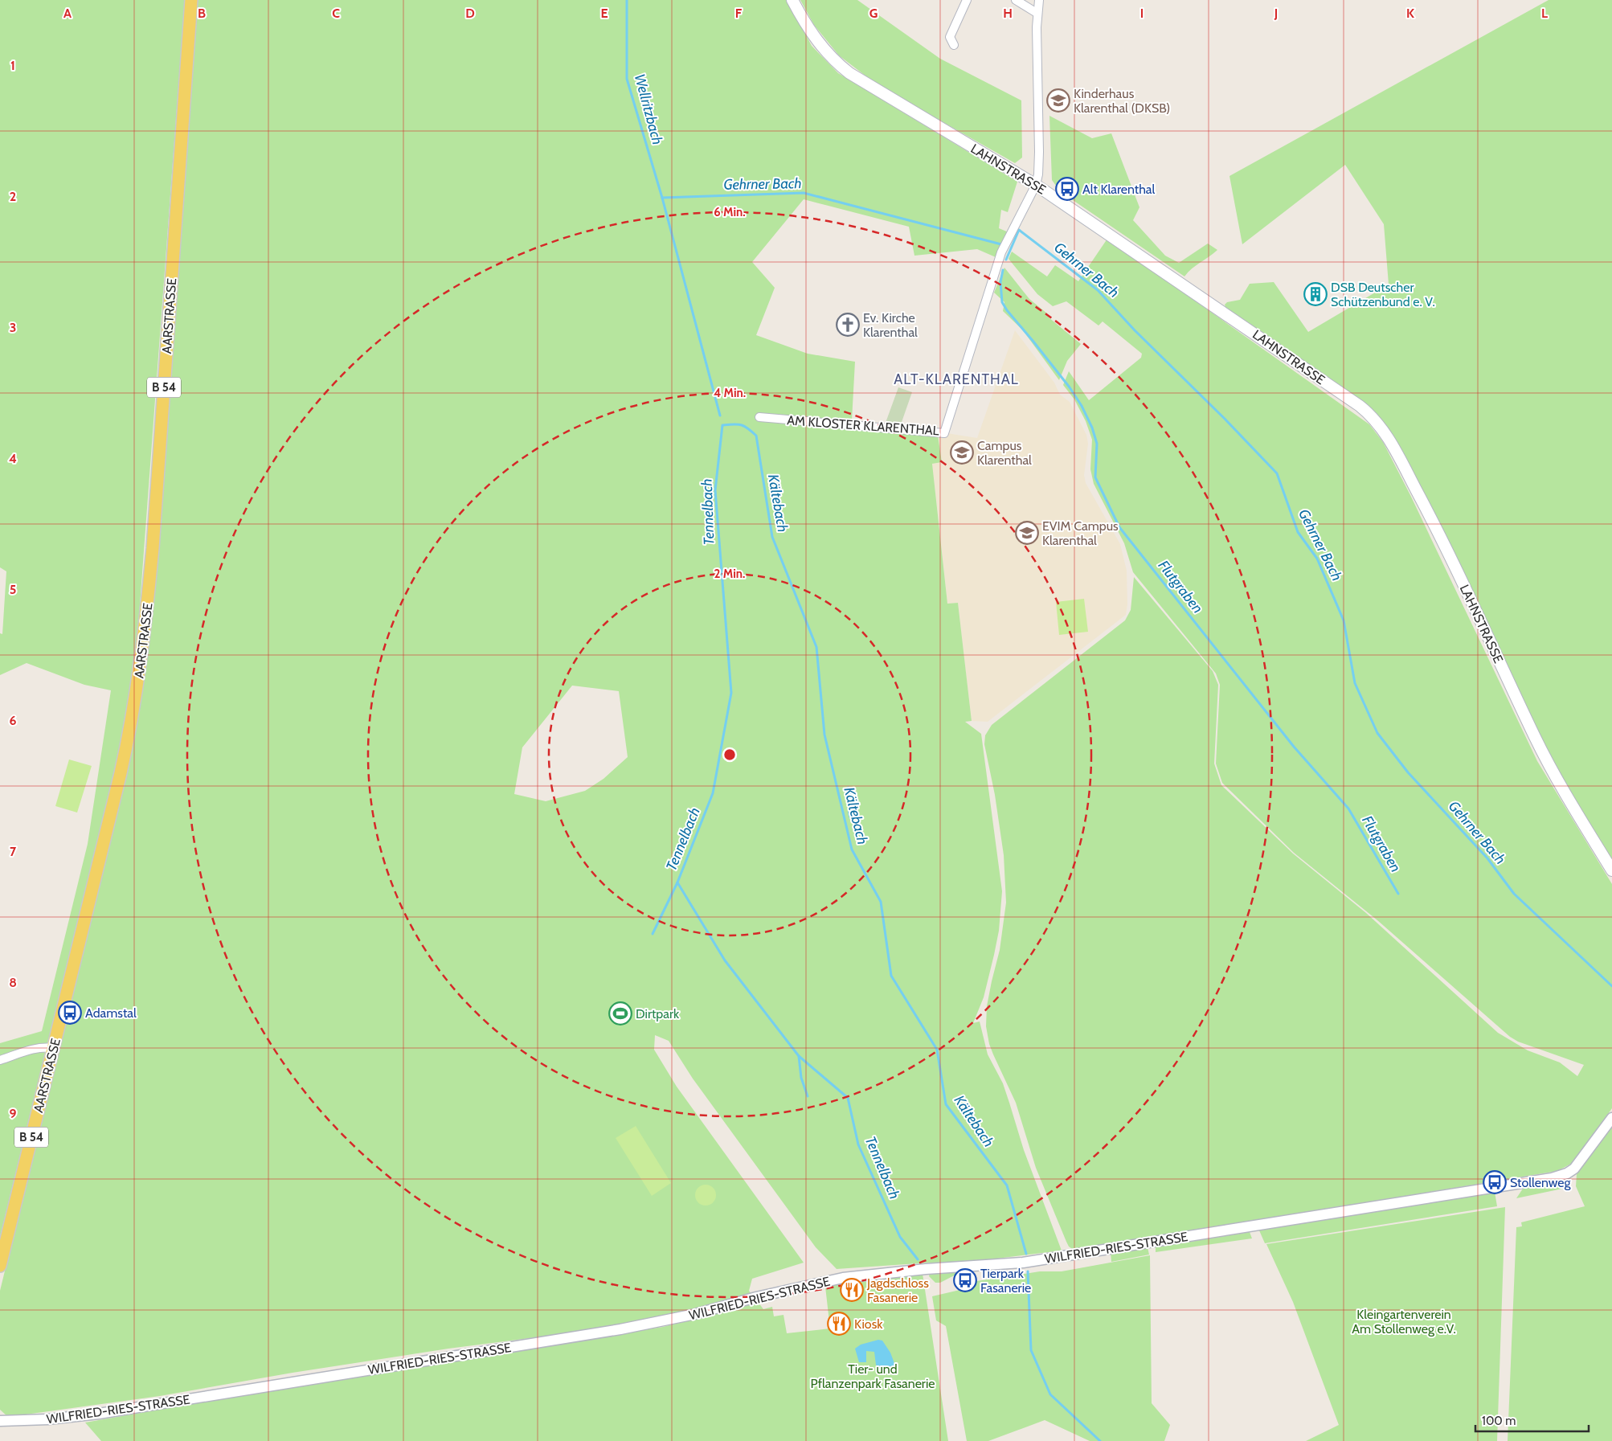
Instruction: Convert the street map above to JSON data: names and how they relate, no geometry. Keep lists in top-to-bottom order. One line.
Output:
{"streets":{"main road":["LAHNSTRASSE","AARSTRASSE","B 54"],"street":["AM KLOSTER KLARENTHAL","WILFRIED-RIES-STRASSE"]},"crossings":[["LAHNSTRASSE","AM KLOSTER KLARENTHAL"]],"districts":["ALT-KLARENTHAL"],"water":["Wellritzbach","Gehrner Bach","Kältebach","Tennelbach","Flutgraben"],"parks":["Kleingartenverein Am Stollenweg e.V.","Tier- und Pflanzenpark Fasanerie"],"places":{"school or university":["Kinderhaus Klarenthal (DKSB)","Campus Klarenthal","EVIM Campus Klarenthal"],"bus stop":["Alt Klarenthal","Adamstal","Stollenweg","Tierpark Fasanerie"],"building":["DSB Deutscher Schützenbund e. V."],"church":["Ev. Kirche Klarenthal"],"sports":["Dirtpark"],"restaurant":["Jagdschloss Fasanerie","Kiosk"]},"scale_bar":"100 m","grid":{"columns":["A","B","C","D","E","F","G","H","I","J","K","L"],"rows":["1","2","3","4","5","6","7","8","9"]},"rings":["6 Min.","4 Min.","2 Min."]}
